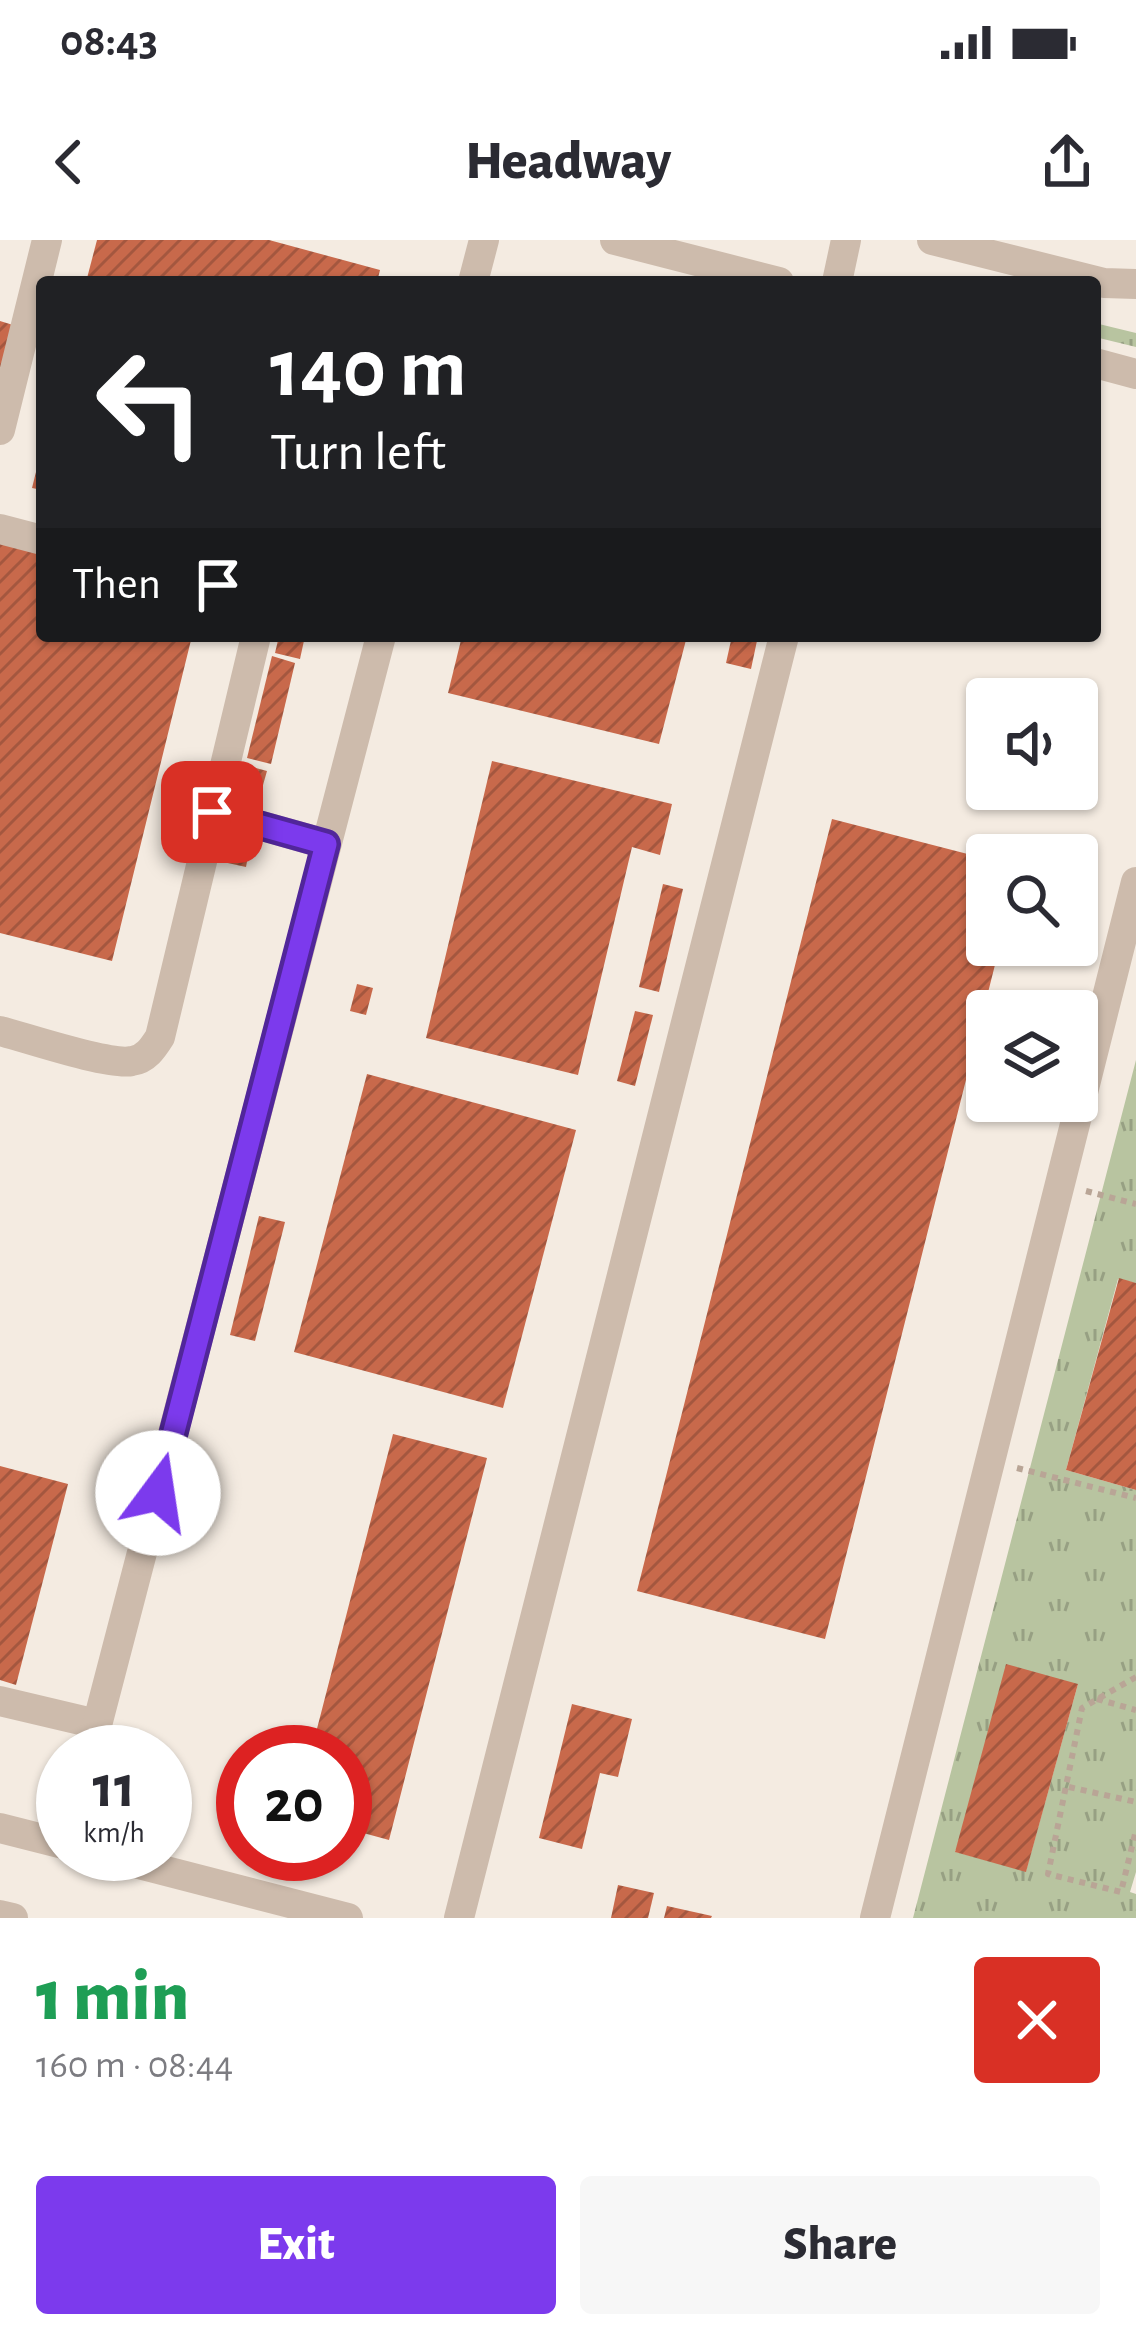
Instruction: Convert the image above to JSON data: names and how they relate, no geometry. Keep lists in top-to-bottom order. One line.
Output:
{"page":{"status":"08:43","header":"Headway","turn":["140 m","Turn left"],"then":"Then","speed":"11 km/h","limit":"20","heading":["1 min","160 m · 08:44"],"buttons":["Exit","Share"]}}
